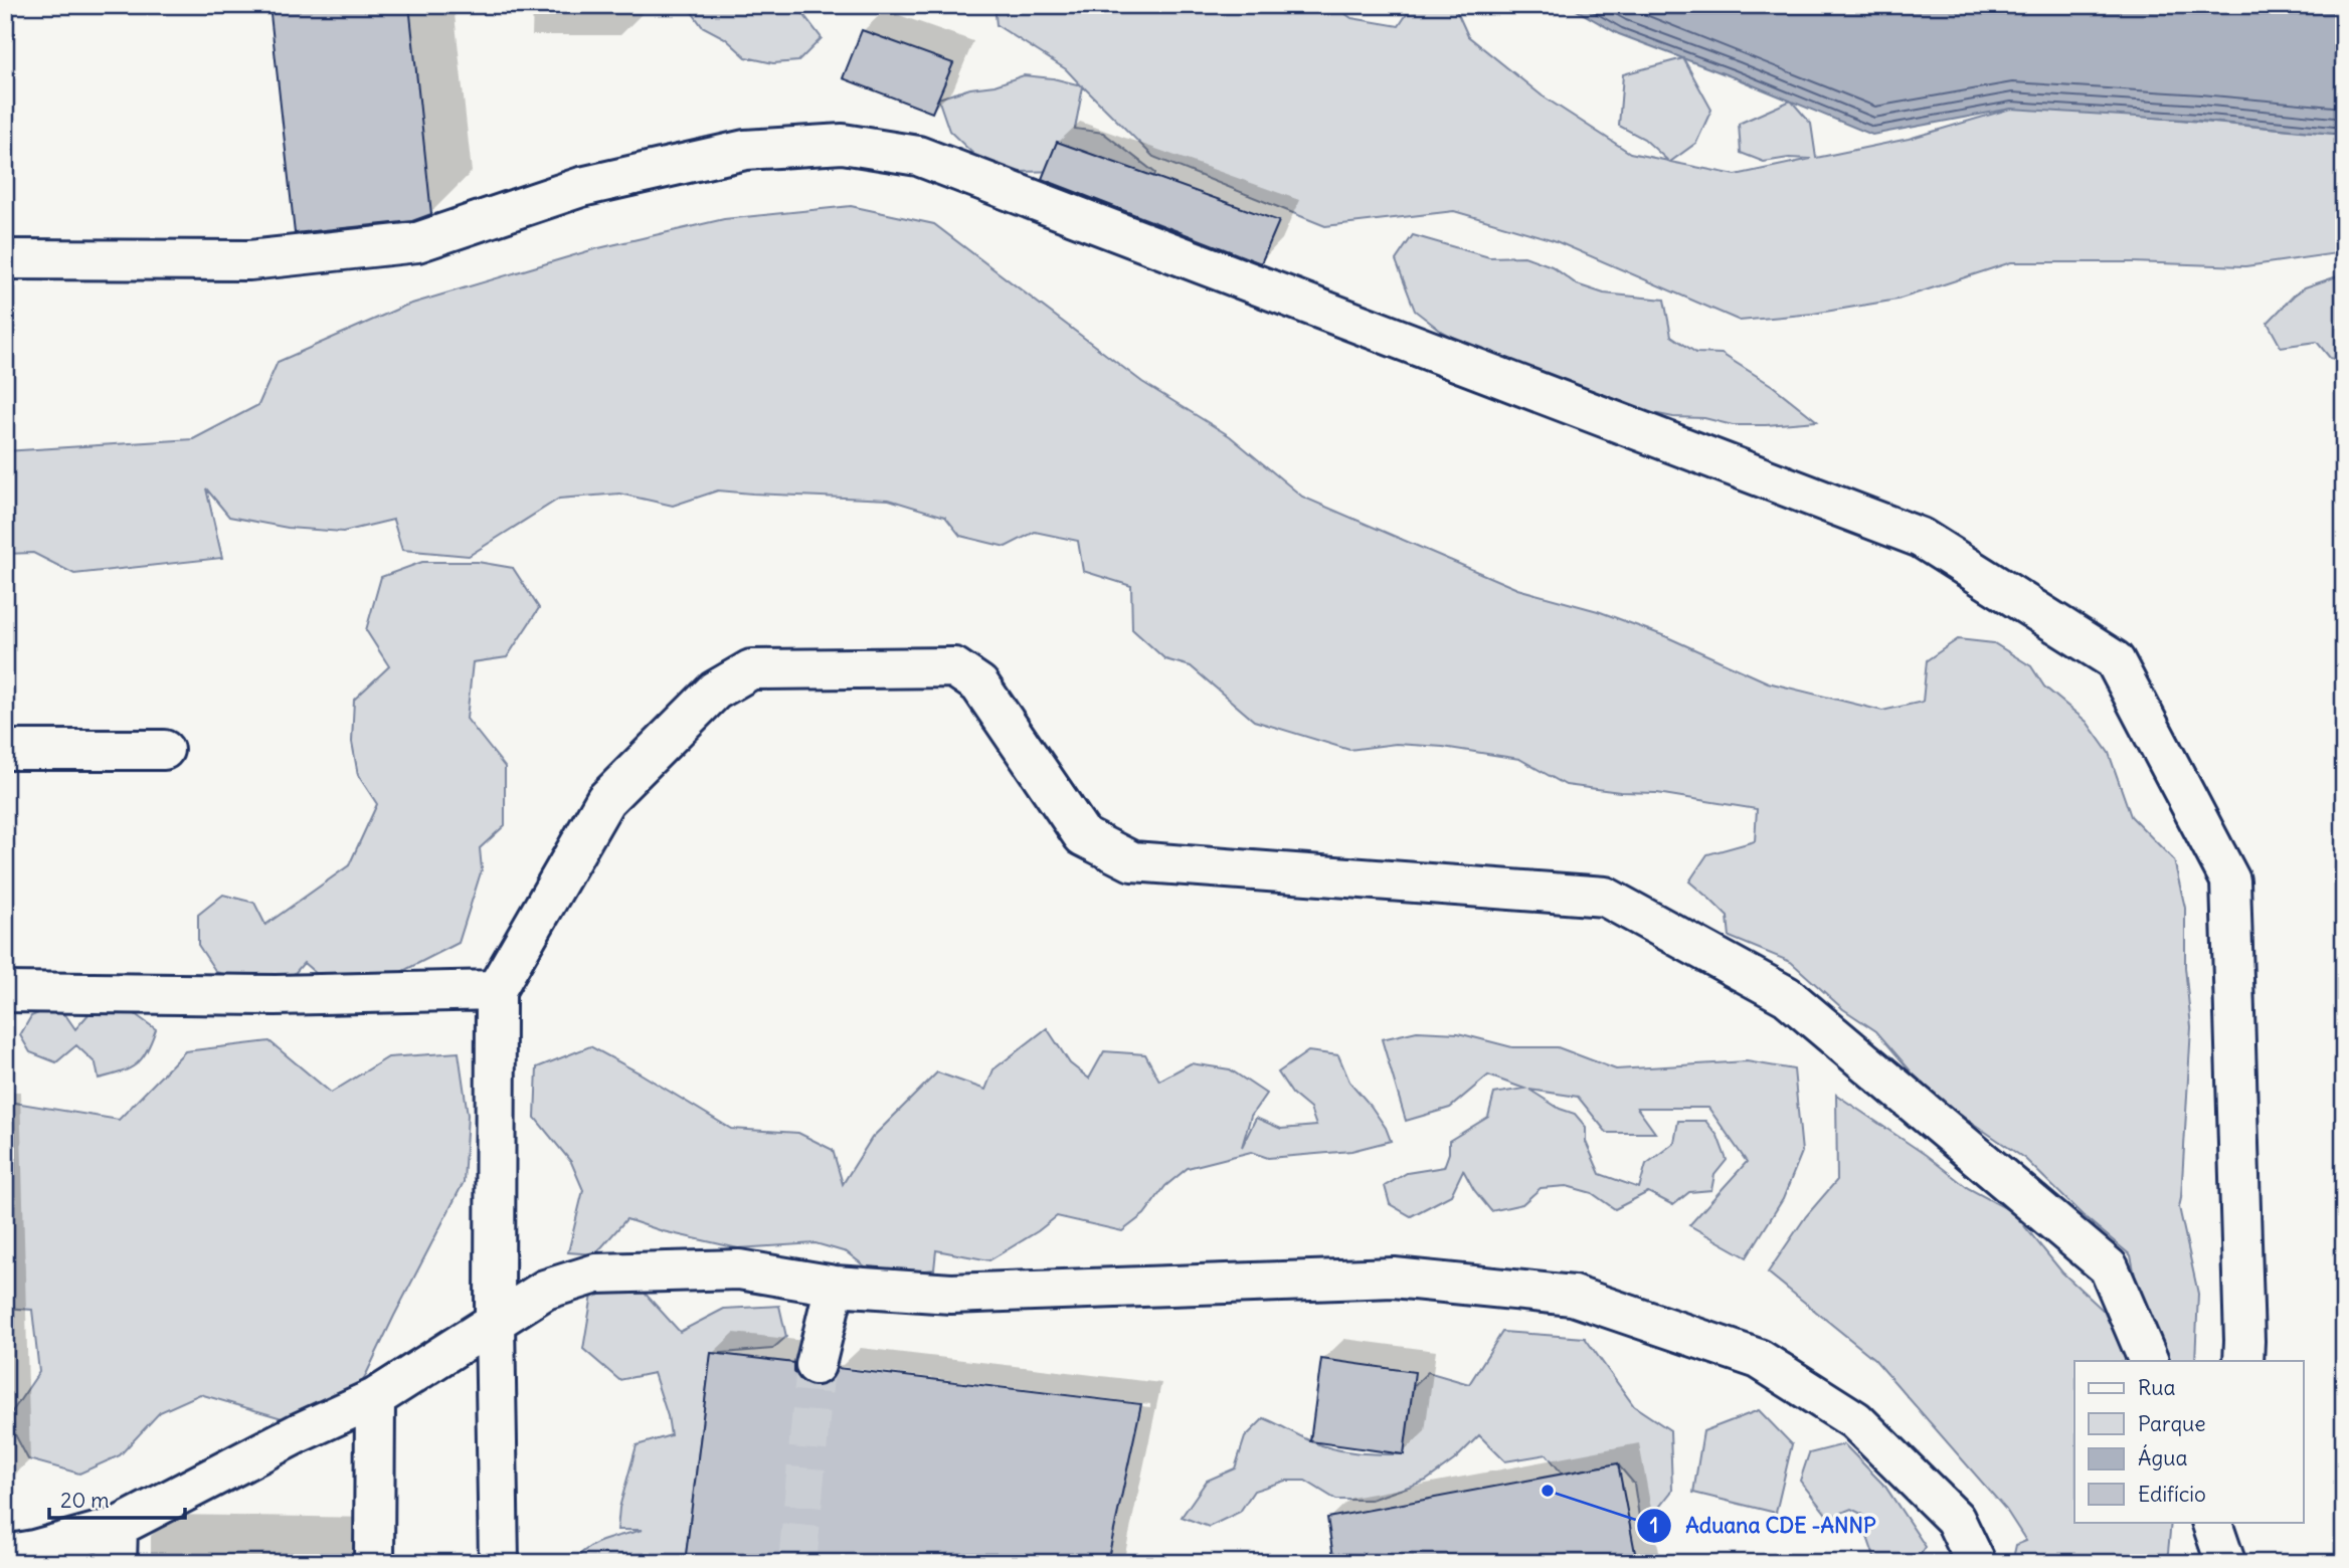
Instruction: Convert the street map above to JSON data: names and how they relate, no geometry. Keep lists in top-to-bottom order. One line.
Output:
{"places":["Aduana CDE -ANNP"],"legend":["Rua","Parque","Água","Edifício"],"scale_bar":"20 m"}
